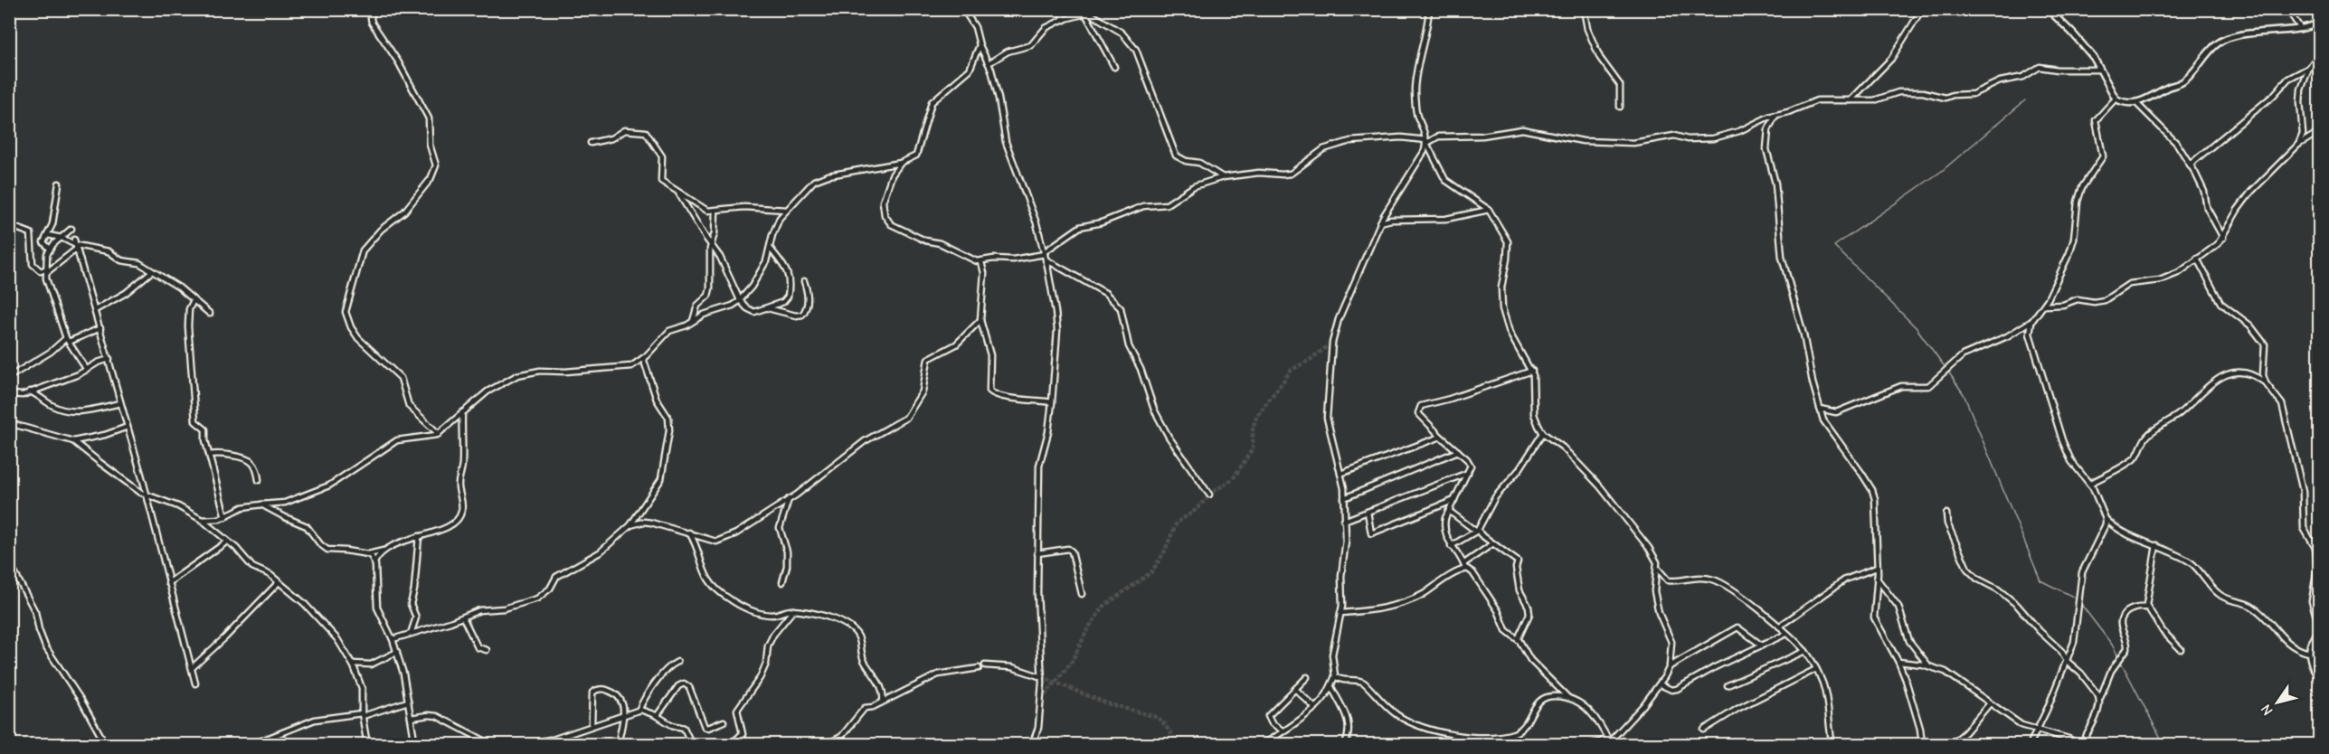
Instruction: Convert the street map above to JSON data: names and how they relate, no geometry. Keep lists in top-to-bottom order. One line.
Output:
{"north":"bottom left"}
